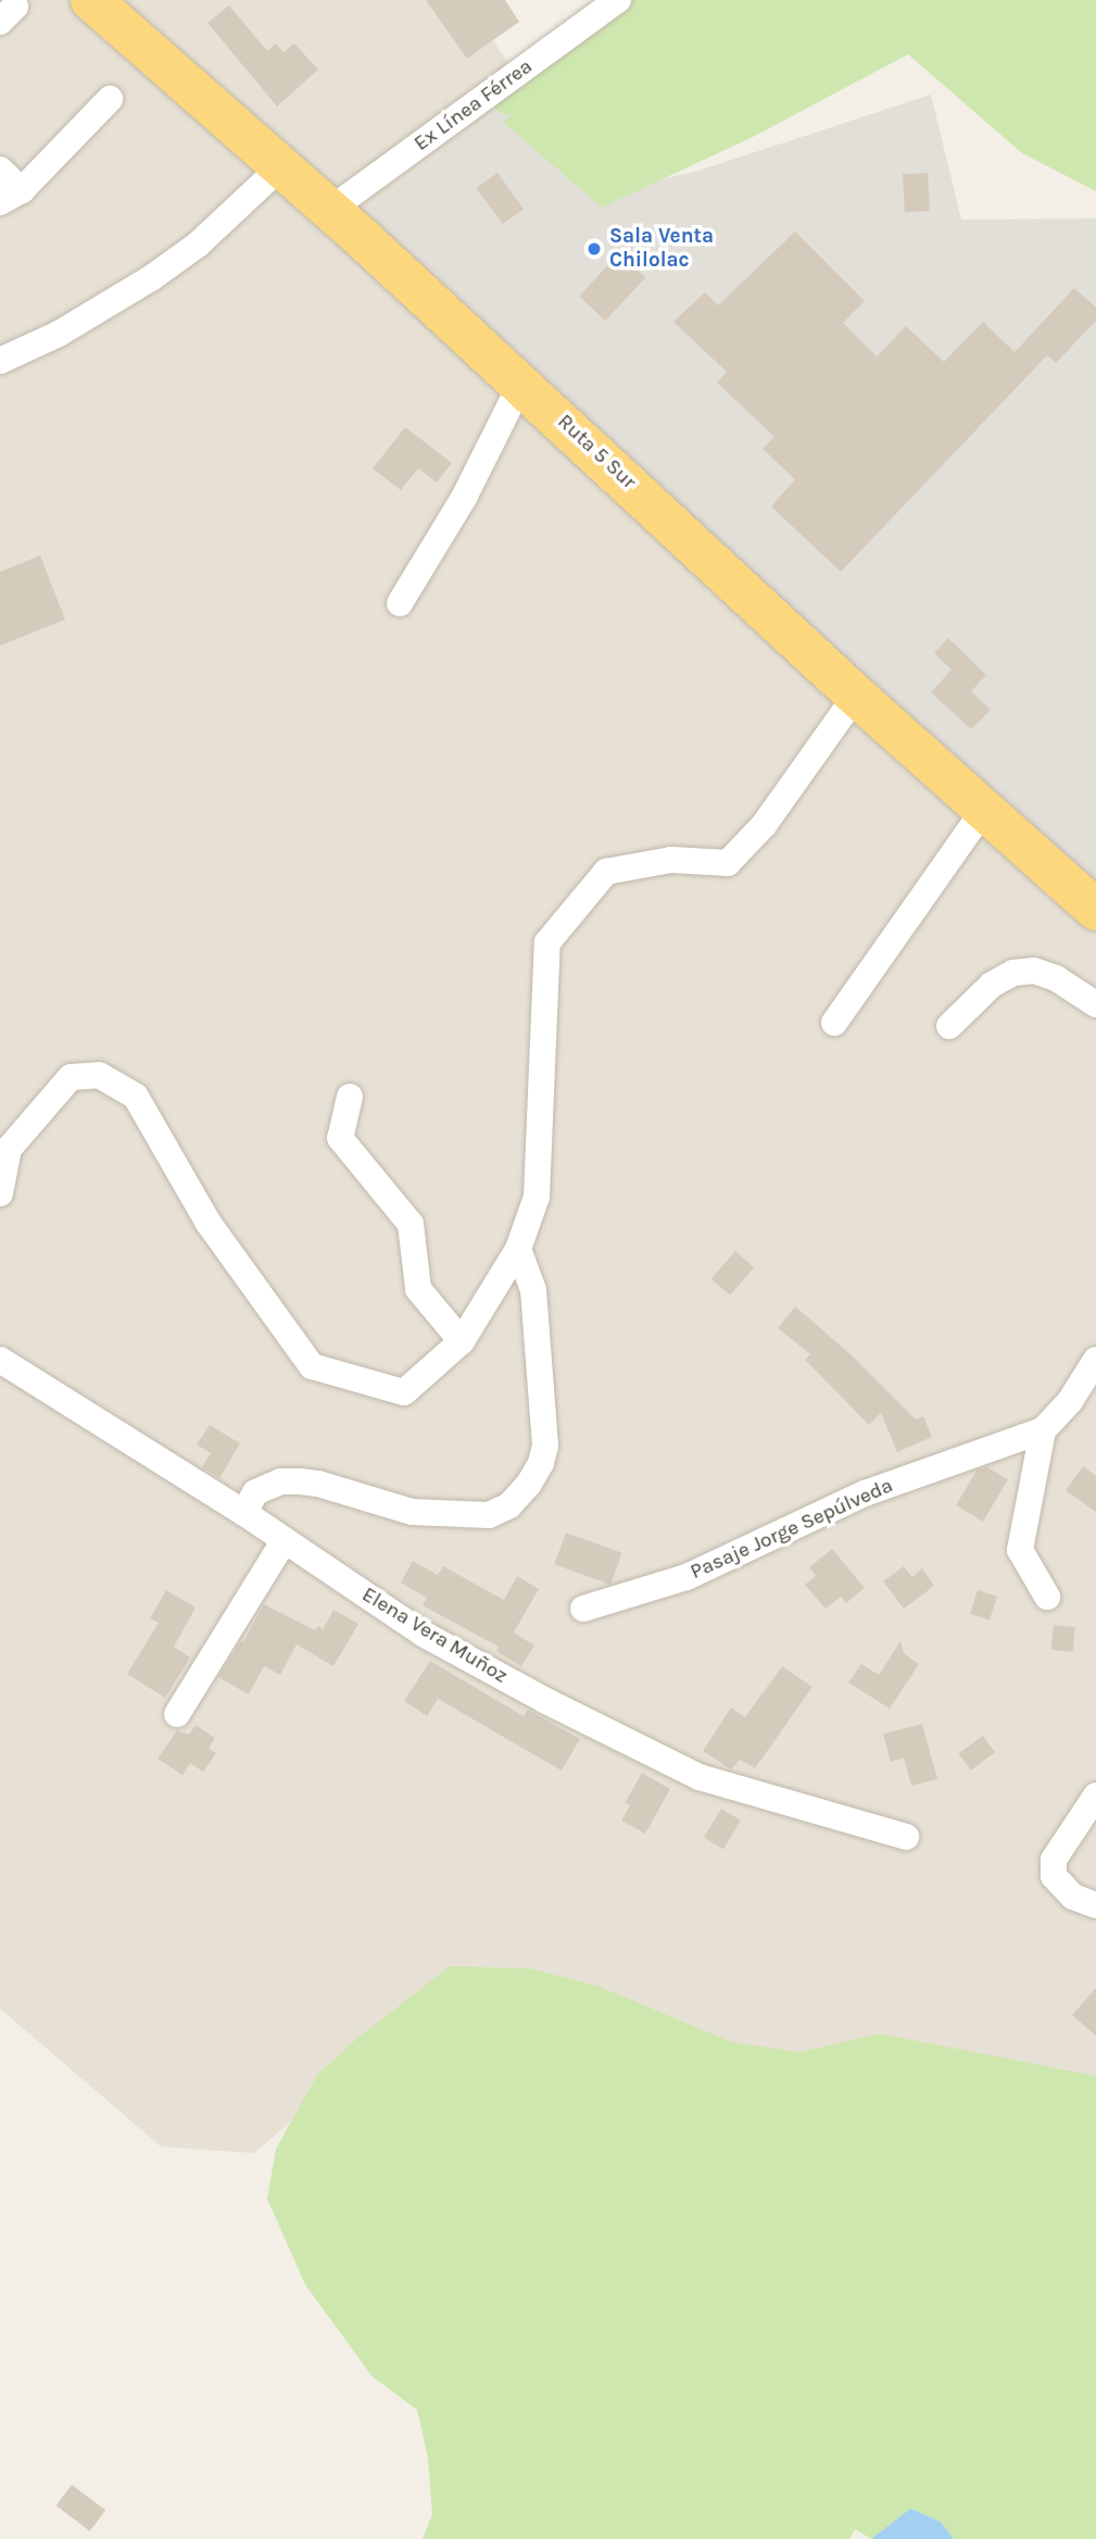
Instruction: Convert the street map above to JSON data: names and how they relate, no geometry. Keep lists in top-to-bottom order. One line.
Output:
{"streets":{"highway":["Ruta 5 Sur"],"street":["Ex Línea Férrea","Pasaje Jorge Sepúlveda","Elena Vera Muñoz"]},"crossings":[["Ex Línea Férrea","Ruta 5 Sur"]],"places":["Sala Venta Chilolac"]}
